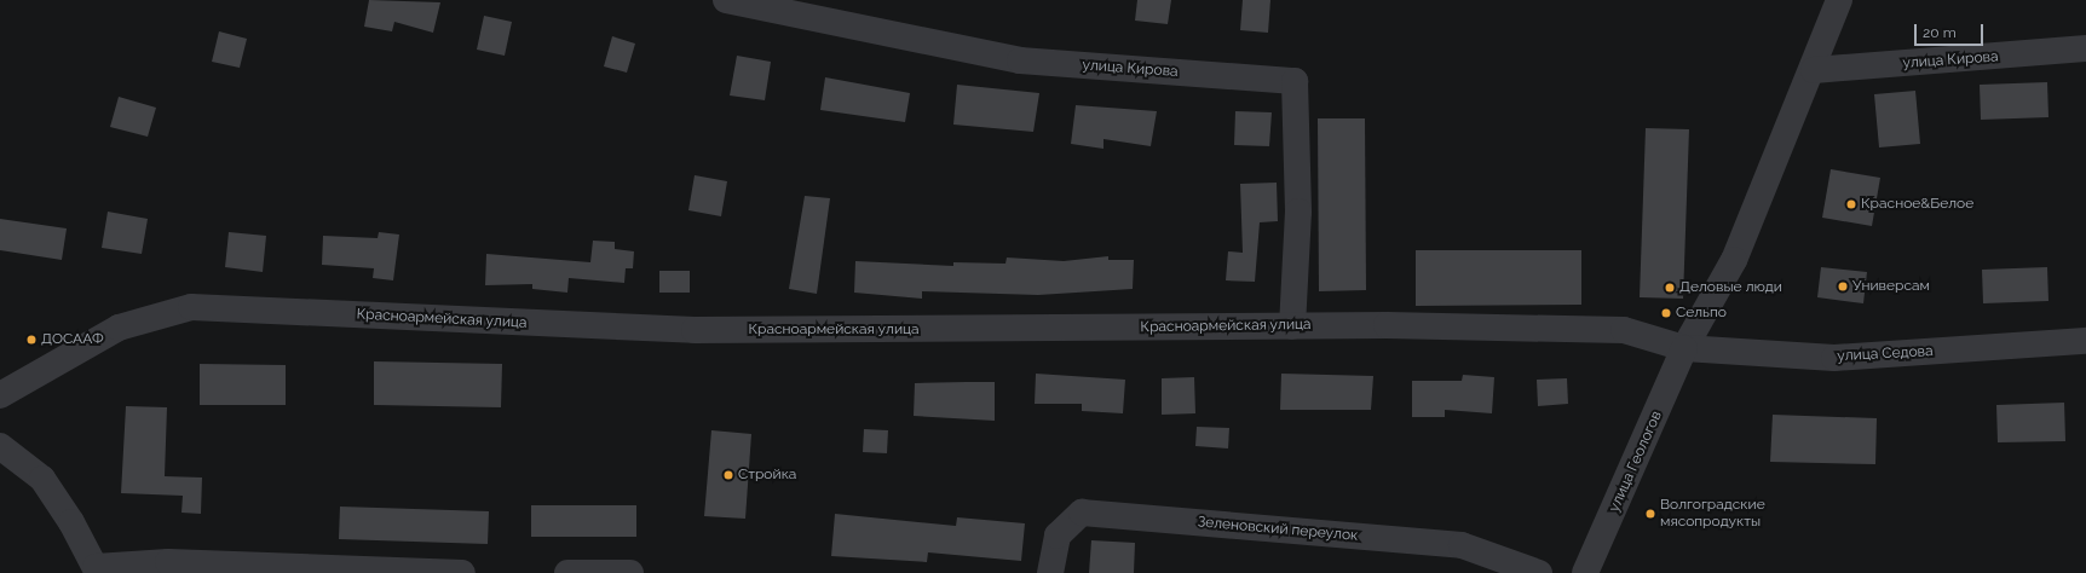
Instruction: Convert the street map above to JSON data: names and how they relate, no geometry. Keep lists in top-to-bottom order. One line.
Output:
{"streets":{"street":["улица Кирова","Красноармейская улица","улица Седова","улица Геологов","Зеленовский переулок"]},"crossings":[["улица Кирова","Красноармейская улица"],["улица Кирова","улица Геологов"],["Красноармейская улица","улица Седова"],["Красноармейская улица","улица Геологов"],["улица Седова","улица Геологов"]],"places":["Красное&Белое","Универсам","Деловые люди","Сельпо","ДОСААФ","Стройка","Волгоградские мясопродукты"],"scale_bar":"20 m"}
